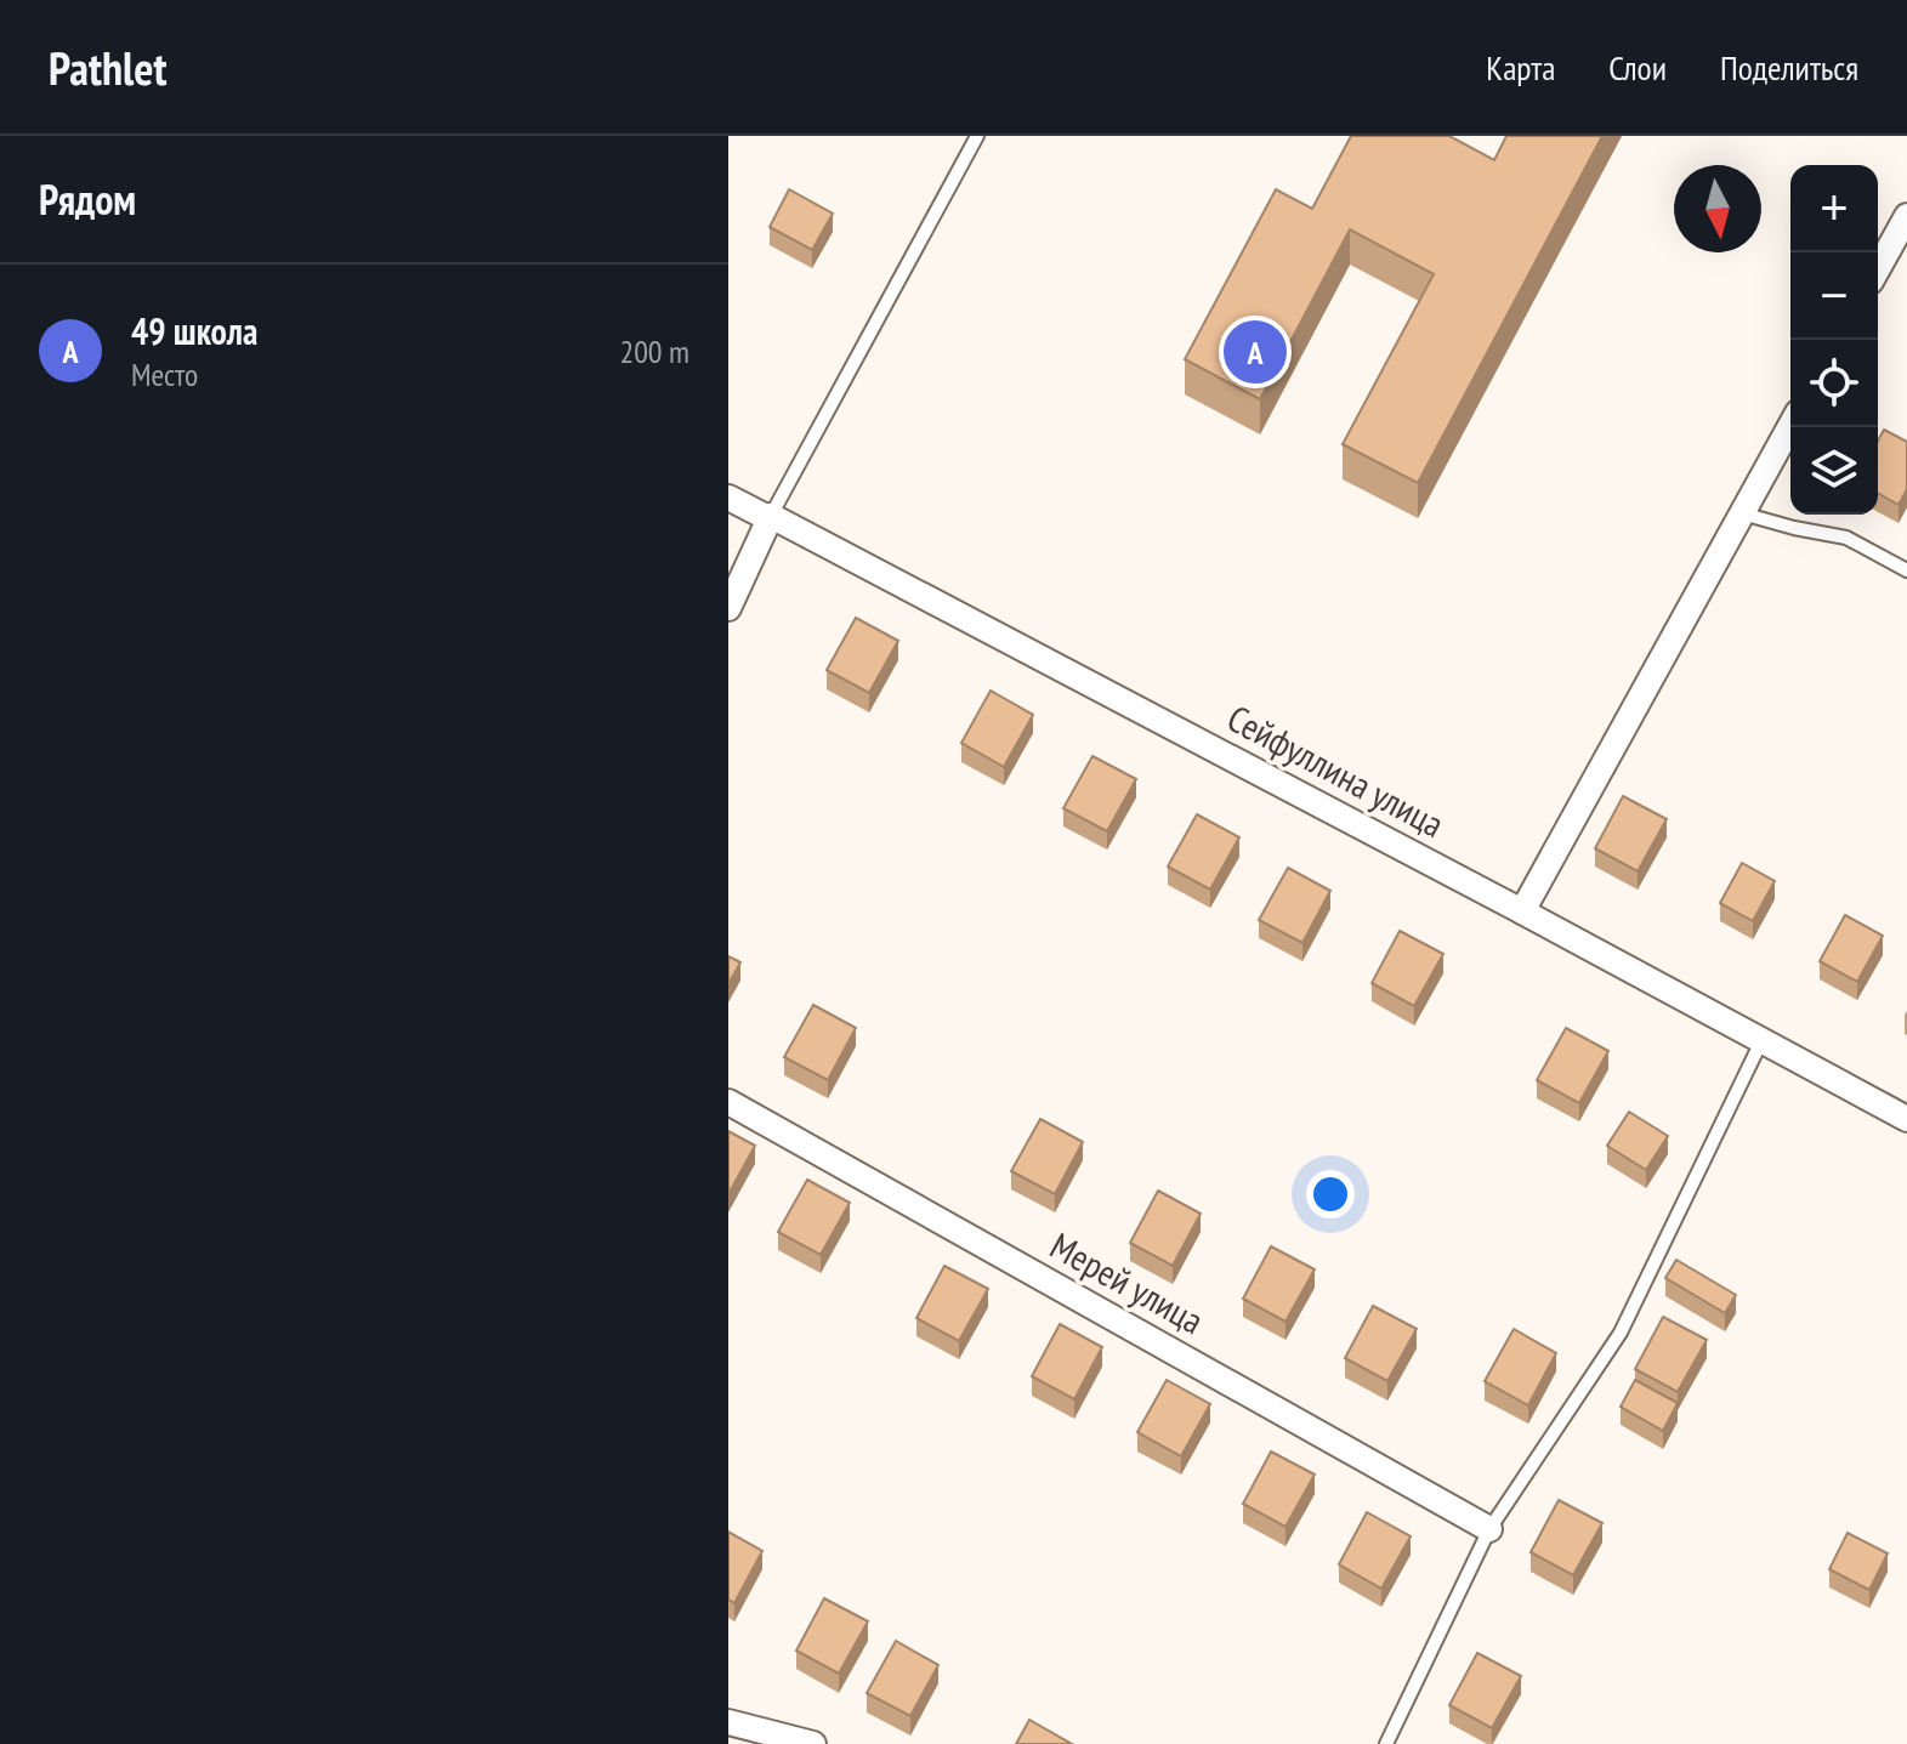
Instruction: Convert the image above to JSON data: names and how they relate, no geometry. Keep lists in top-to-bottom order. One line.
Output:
{"streets":{"street":["Сейфуллина улица","Мерей улица"]},"north":"bottom","page":{"header":"Pathlet","nav":["Карта","Слои","Поделиться"],"heading":"Рядом","map_buttons":["+","−"],"list":[{"mark":"A","name":"49 школа","note":"Место","value":"200 m"}],"pins":"A"}}
